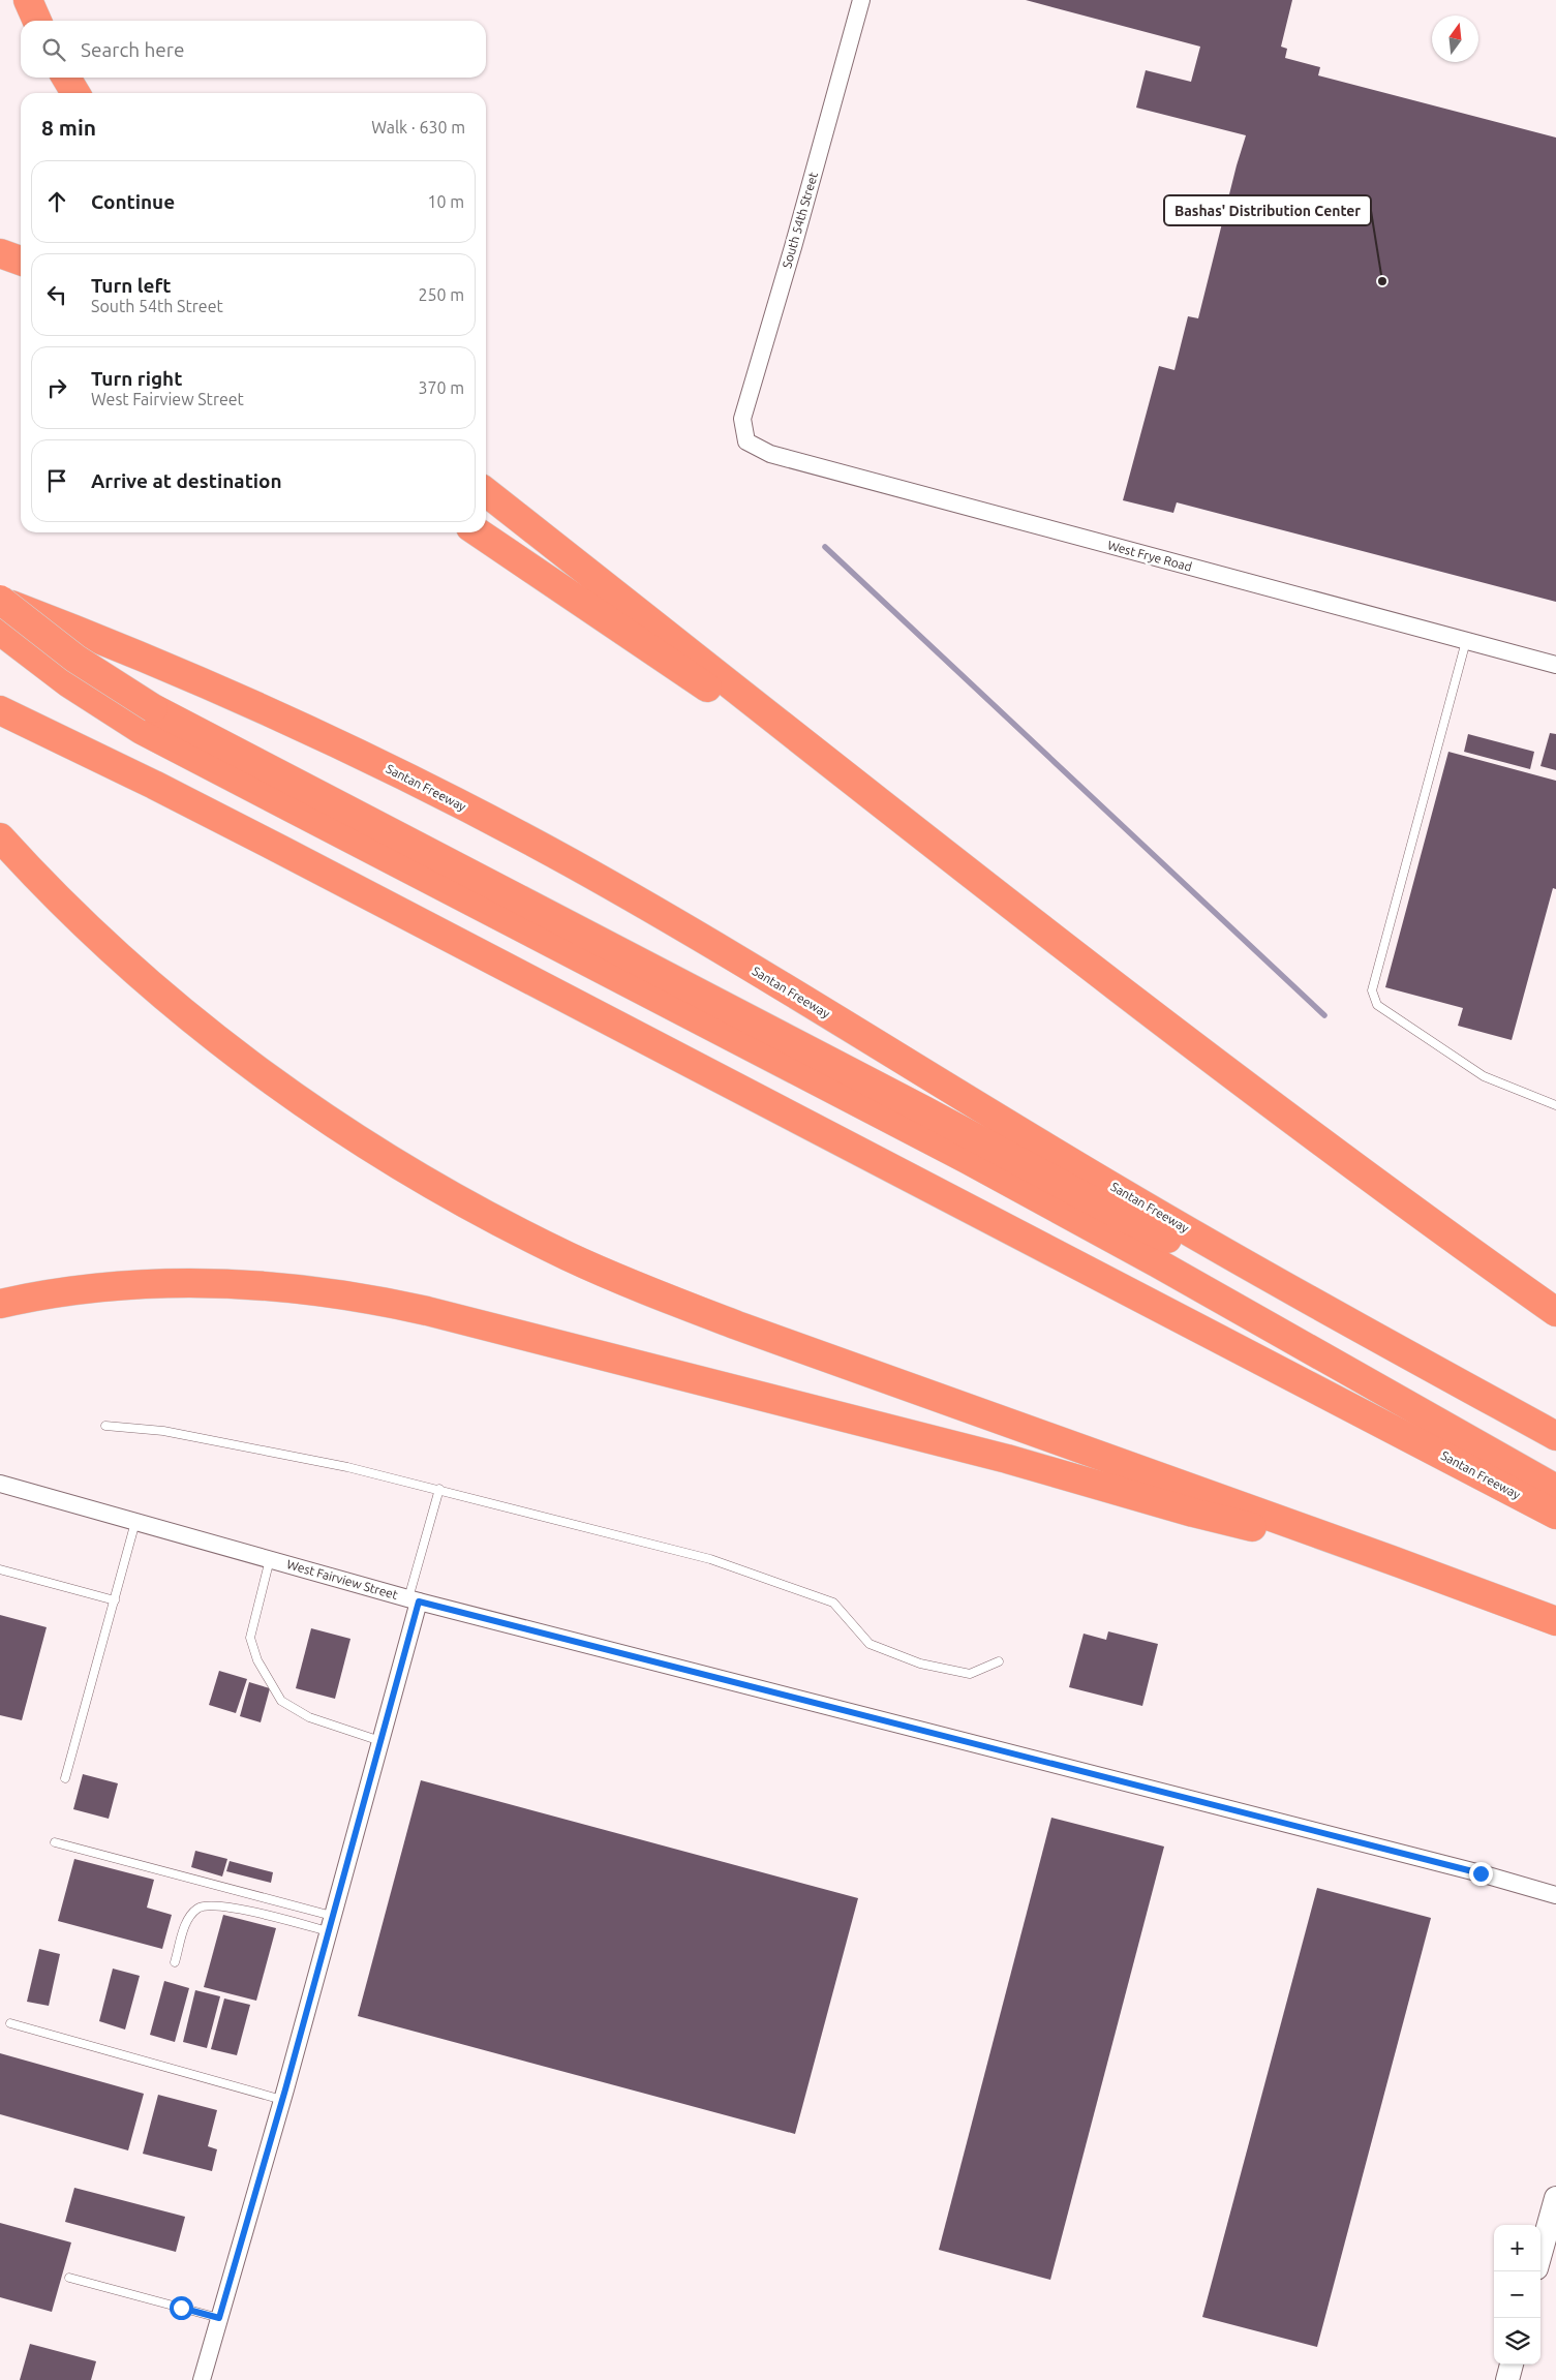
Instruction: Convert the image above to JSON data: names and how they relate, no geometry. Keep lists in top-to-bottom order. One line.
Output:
{"streets":{"highway":["Santan Freeway"],"street":["South 54th Street","West Frye Road","West Fairview Street"]},"crossings":[["South 54th Street","West Frye Road"]],"places":["Bashas' Distribution Center"],"north":"top","page":{"search":"Search here","heading":["8 min","Walk · 630 m"],"list":[["Continue","10 m"],["Turn left","South 54th Street","250 m"],["Turn right","West Fairview Street","370 m"],"Arrive at destination"],"map_buttons":["+","−"]}}
